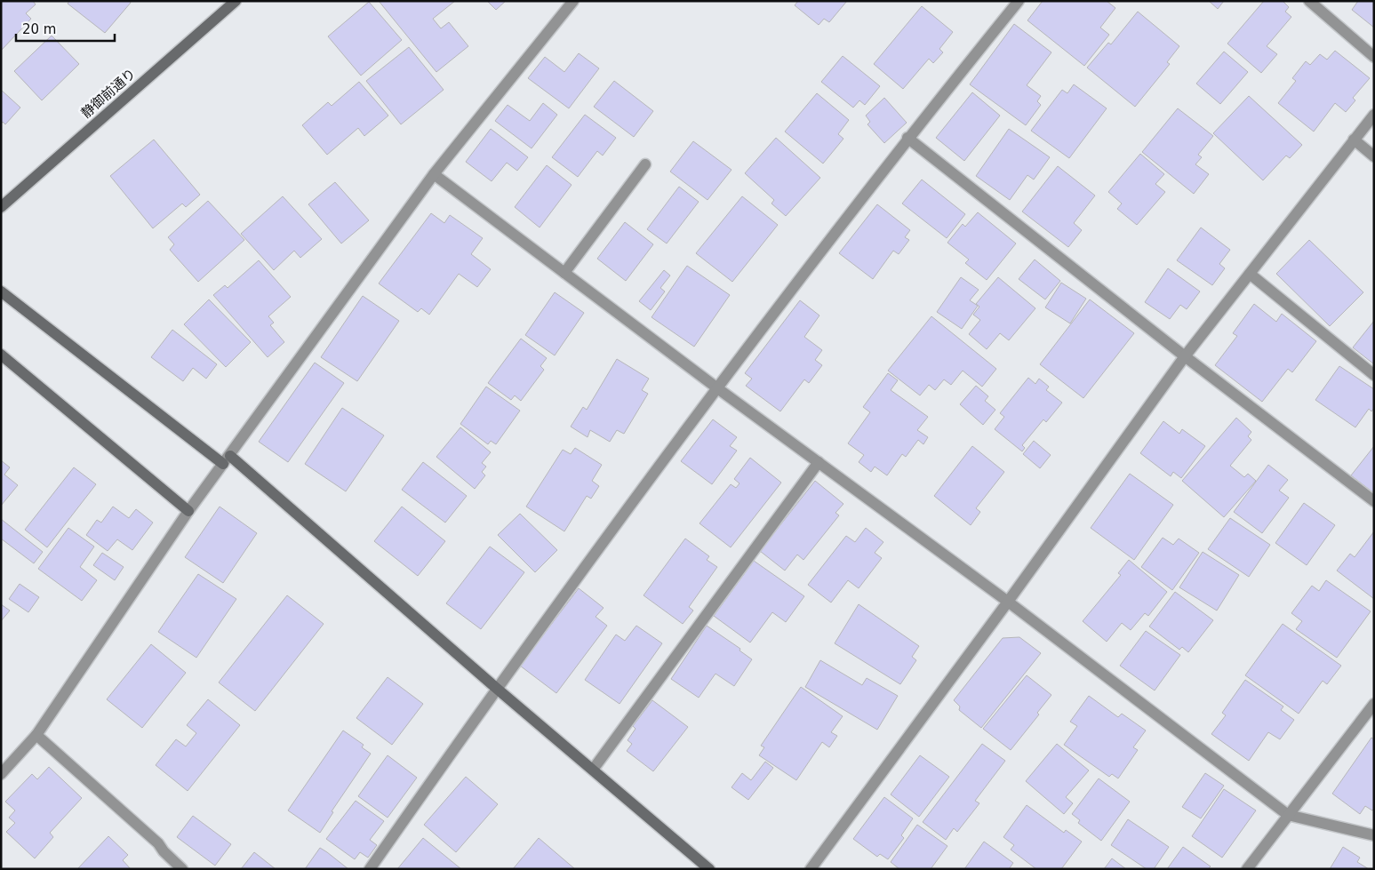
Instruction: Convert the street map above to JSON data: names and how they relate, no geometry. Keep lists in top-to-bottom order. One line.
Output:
{"streets":{"street":["静御前通り"]},"scale_bar":"20 m"}
